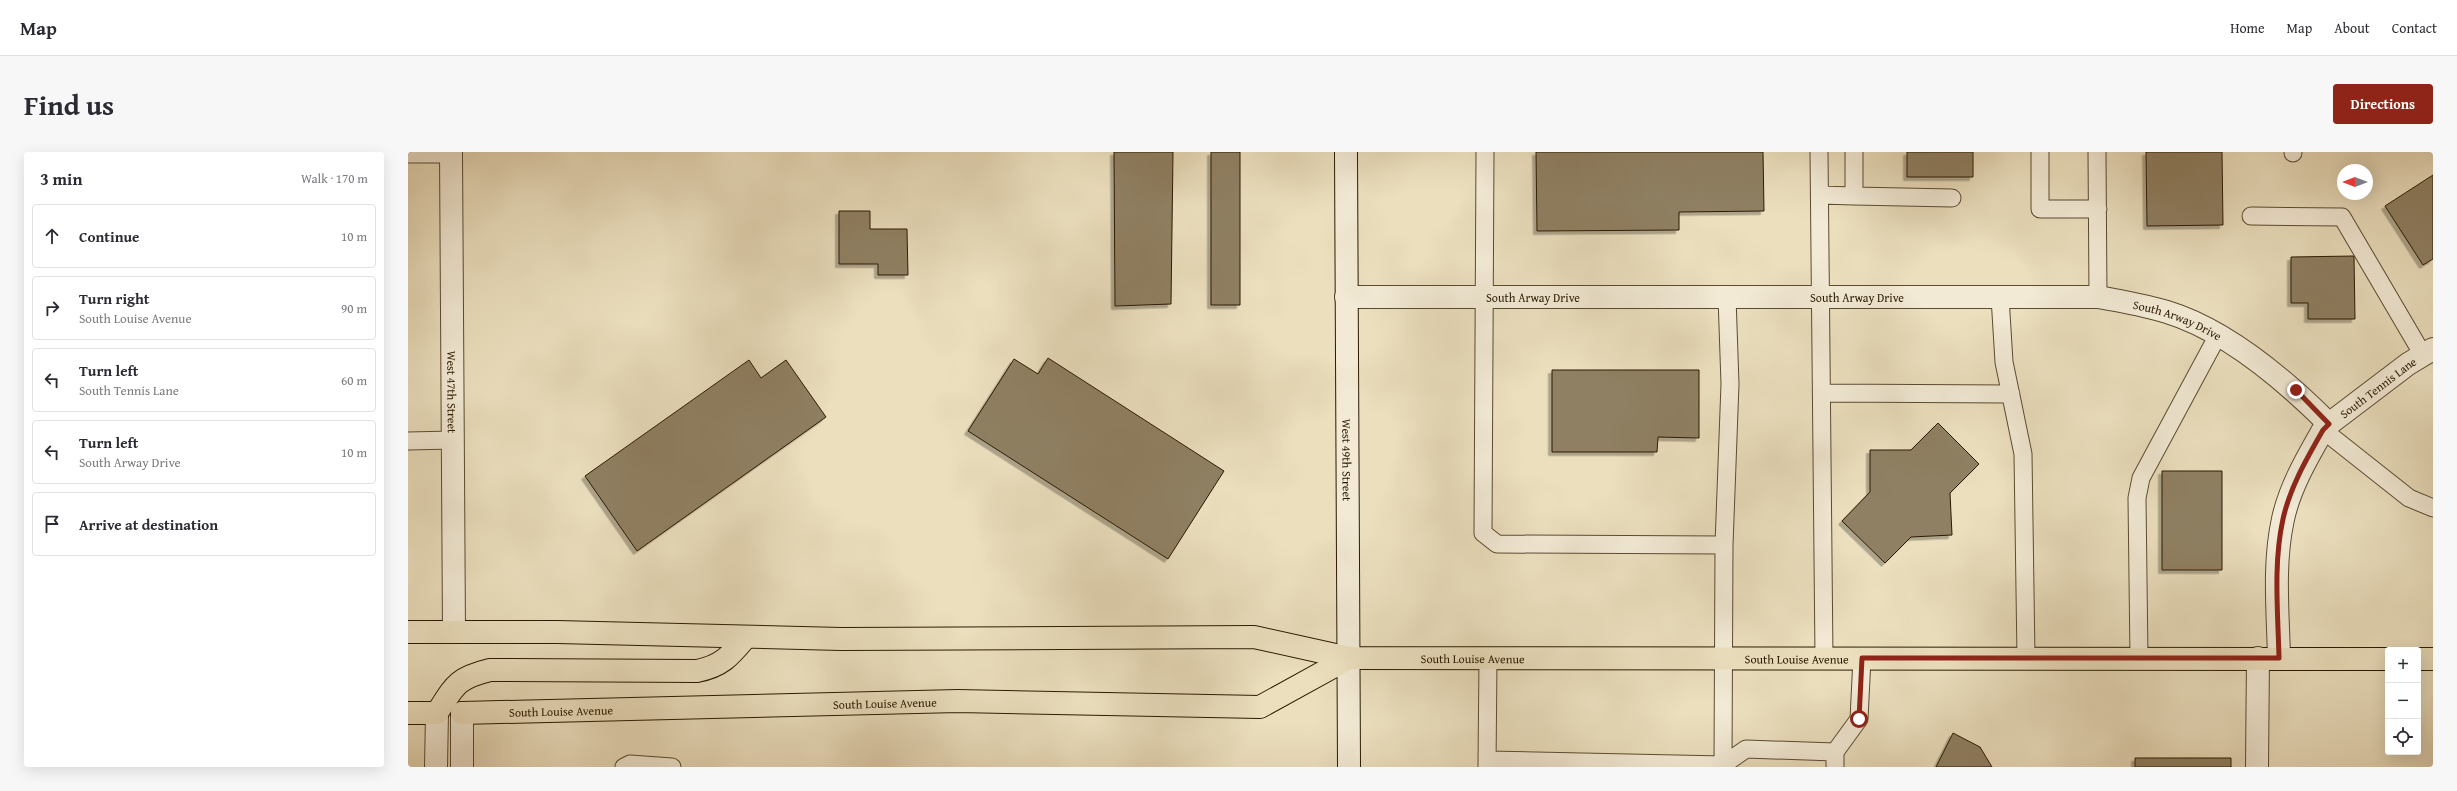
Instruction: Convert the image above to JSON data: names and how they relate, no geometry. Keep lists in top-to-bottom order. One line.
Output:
{"streets":{"main road":["South Louise Avenue"],"street":["South Arway Drive","South Tennis Lane","West 47th Street","West 49th Street"]},"crossings":[["South Arway Drive","South Tennis Lane"],["South Arway Drive","West 49th Street"],["South Tennis Lane","South Louise Avenue"],["West 47th Street","South Louise Avenue"],["West 49th Street","South Louise Avenue"]],"north":"left","page":{"header":"Map","nav":["Home","Map","About","Contact"],"title":"Find us","buttons":"Directions","heading":["3 min","Walk · 170 m"],"list":[["Continue","10 m"],["Turn right","South Louise Avenue","90 m"],["Turn left","South Tennis Lane","60 m"],["Turn left","South Arway Drive","10 m"],"Arrive at destination"],"map_buttons":["+","−"]}}
